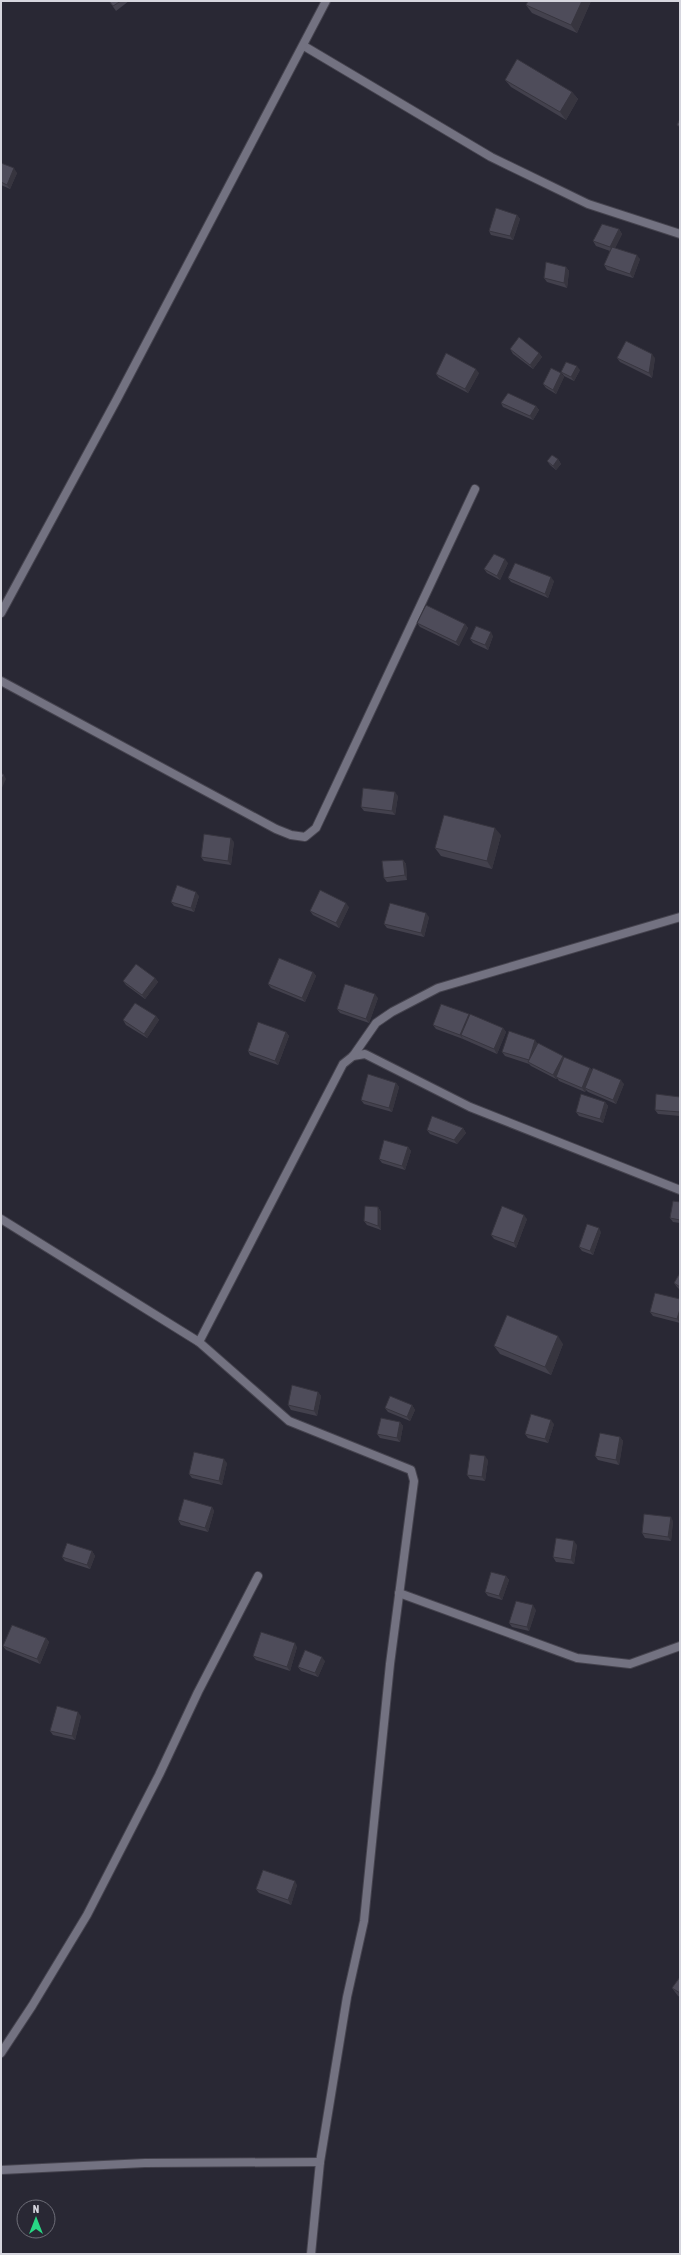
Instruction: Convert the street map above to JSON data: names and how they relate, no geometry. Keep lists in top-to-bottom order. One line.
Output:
{"north":"top"}
